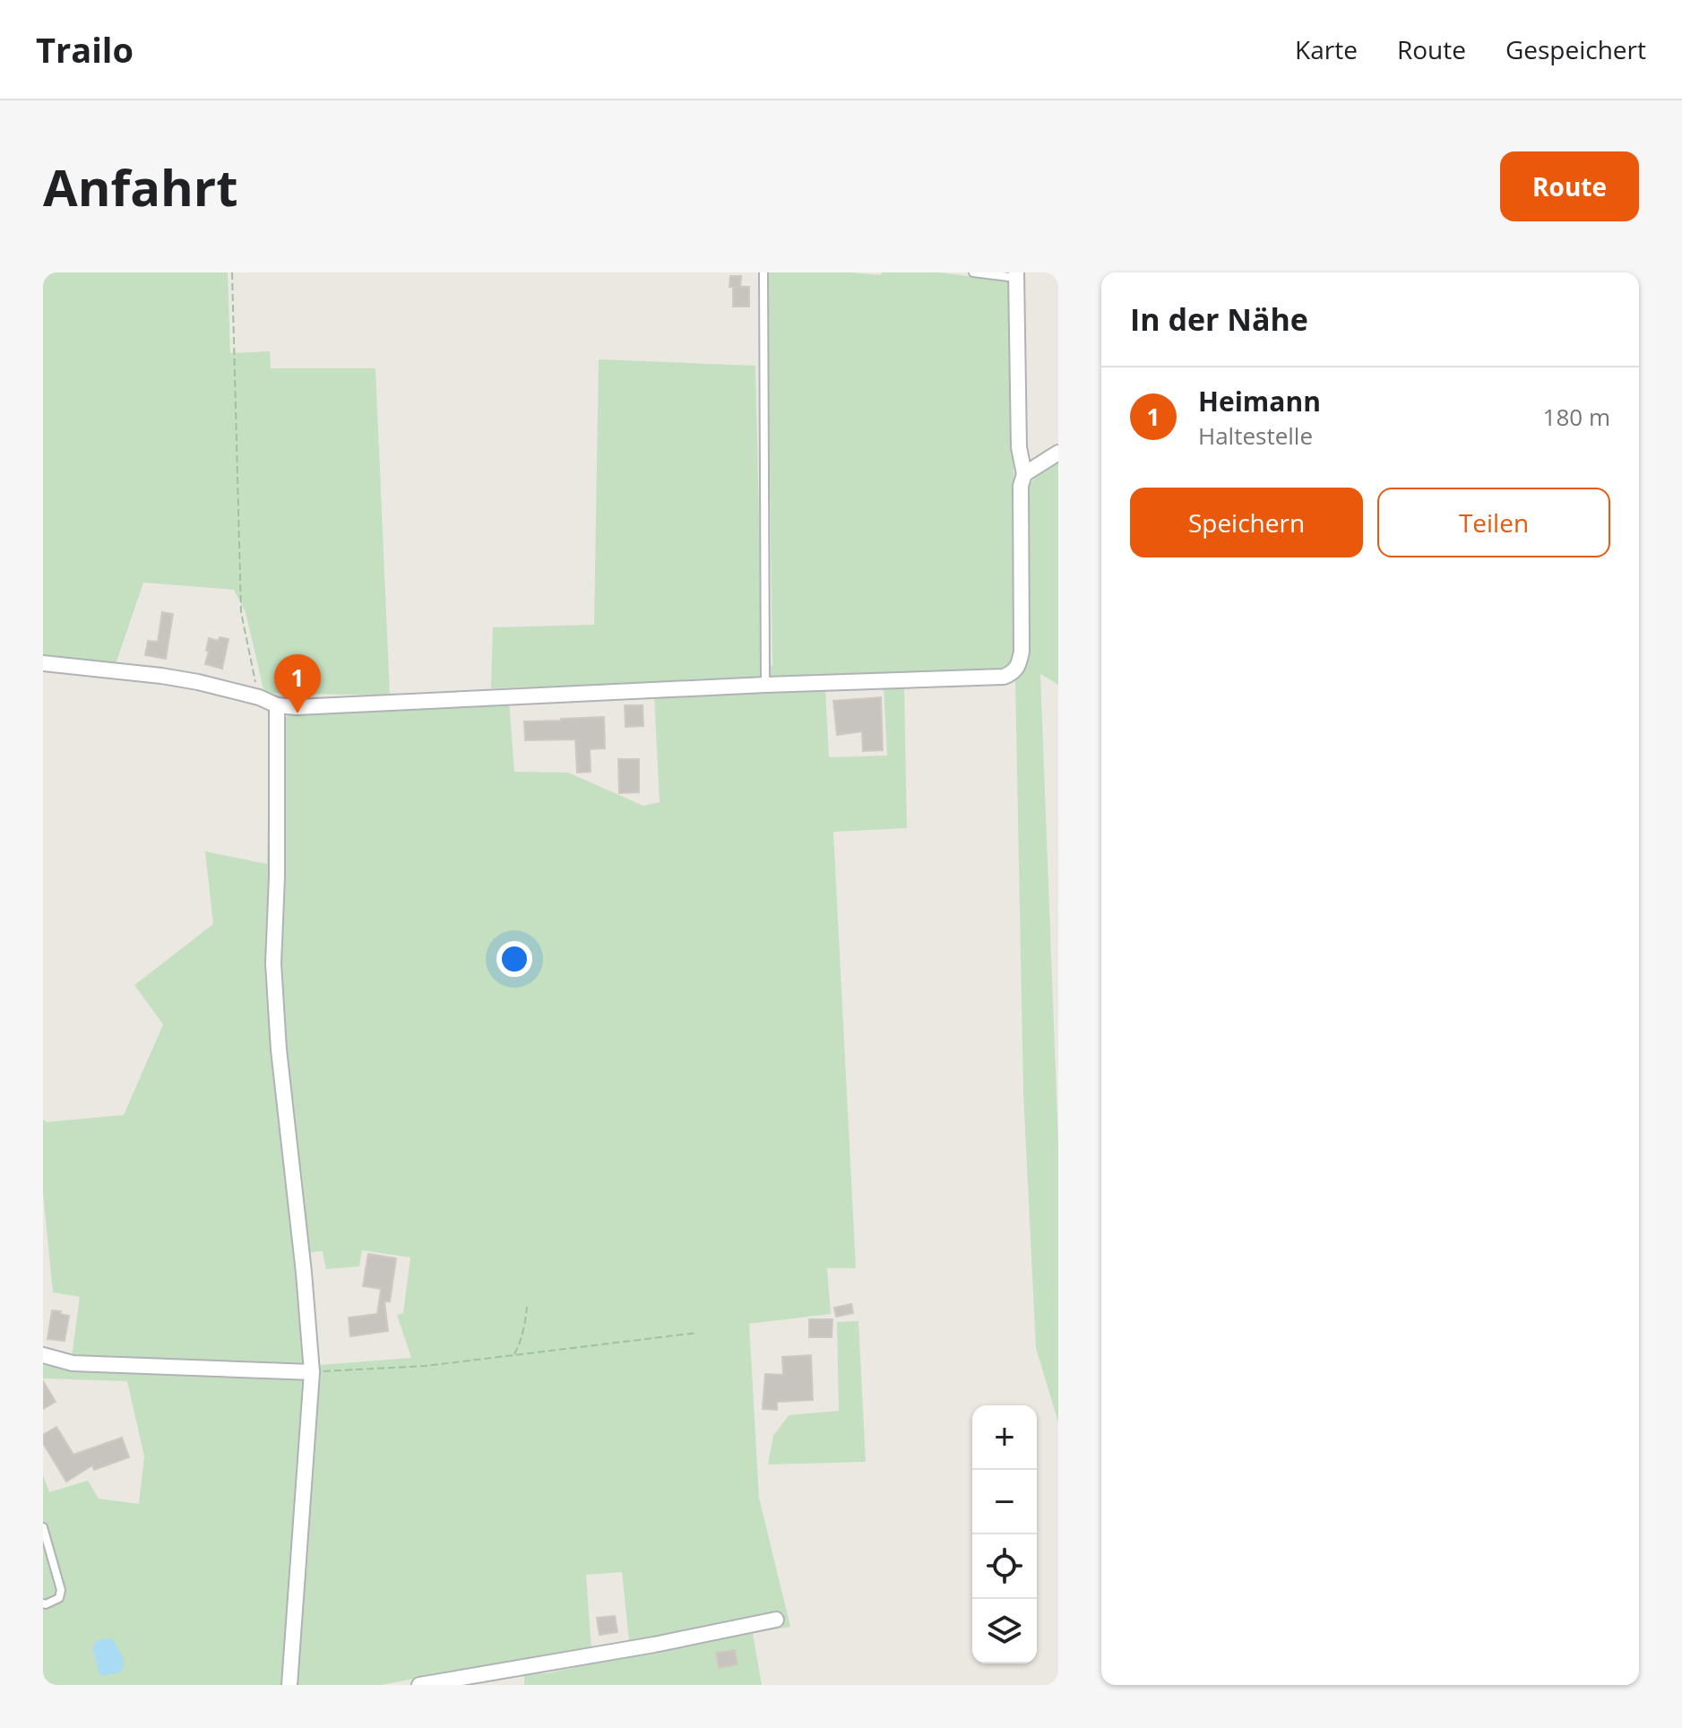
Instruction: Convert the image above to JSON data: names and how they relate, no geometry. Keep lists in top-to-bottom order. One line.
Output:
{"page":{"header":"Trailo","nav":["Karte","Route","Gespeichert"],"buttons":["Route",["Speichern","Teilen"]],"title":"Anfahrt","heading":"In der Nähe","list":[{"mark":"1","name":"Heimann","note":"Haltestelle","value":"180 m"}],"pins":"1","map_buttons":["+","−"]}}
